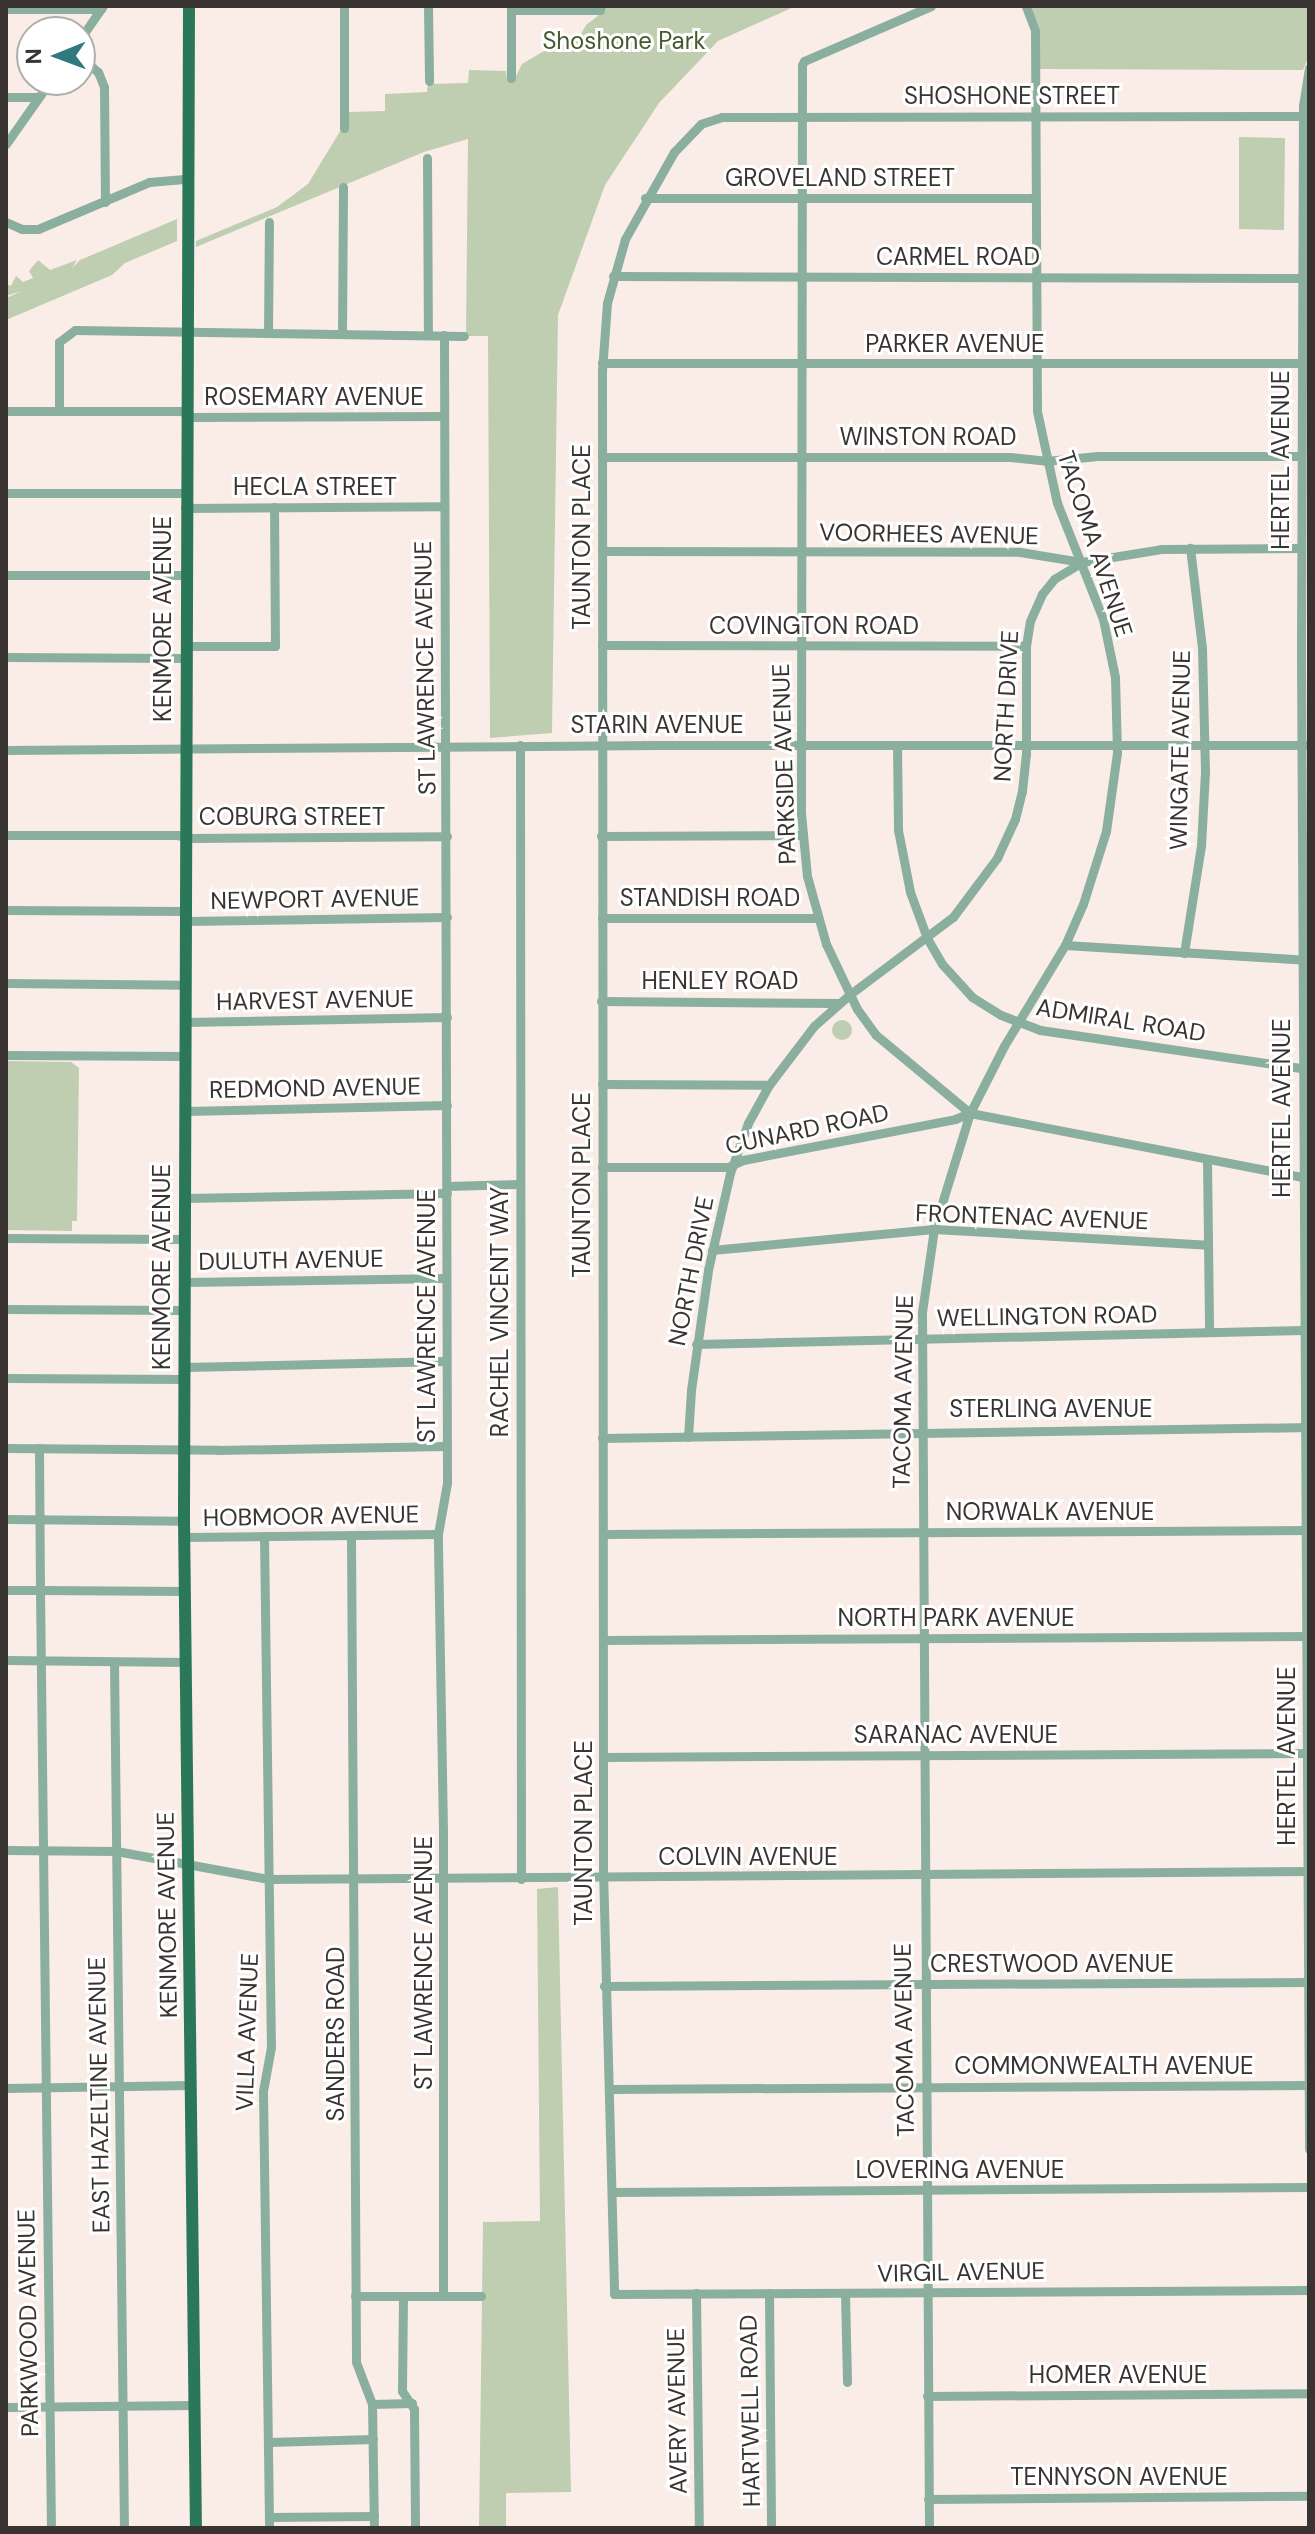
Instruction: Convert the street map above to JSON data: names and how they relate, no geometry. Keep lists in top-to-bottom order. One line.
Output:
{"streets":{"main road":["KENMORE AVENUE"],"street":["SHOSHONE STREET","GROVELAND STREET","CARMEL ROAD","PARKER AVENUE","ROSEMARY AVENUE","WINSTON ROAD","HERTEL AVENUE","HECLA STREET","VOORHEES AVENUE","TAUNTON PLACE","TACOMA AVENUE","COVINGTON ROAD","ST LAWRENCE AVENUE","NORTH DRIVE","STARIN AVENUE","WINGATE AVENUE","PARKSIDE AVENUE","COBURG STREET","STANDISH ROAD","NEWPORT AVENUE","HENLEY ROAD","HARVEST AVENUE","ADMIRAL ROAD","REDMOND AVENUE","CUNARD ROAD","FRONTENAC AVENUE","DULUTH AVENUE","RACHEL VINCENT WAY","WELLINGTON ROAD","STERLING AVENUE","NORWALK AVENUE","HOBMOOR AVENUE","NORTH PARK AVENUE","SARANAC AVENUE","COLVIN AVENUE","CRESTWOOD AVENUE","VILLA AVENUE","SANDERS ROAD","COMMONWEALTH AVENUE","EAST HAZELTINE AVENUE","LOVERING AVENUE","VIRGIL AVENUE","PARKWOOD AVENUE","HOMER AVENUE","AVERY AVENUE","HARTWELL ROAD","TENNYSON AVENUE"]},"crossings":[["SHOSHONE STREET","HERTEL AVENUE"],["SHOSHONE STREET","TAUNTON PLACE"],["SHOSHONE STREET","TACOMA AVENUE"],["SHOSHONE STREET","PARKSIDE AVENUE"],["GROVELAND STREET","TAUNTON PLACE"],["GROVELAND STREET","TACOMA AVENUE"],["GROVELAND STREET","PARKSIDE AVENUE"],["CARMEL ROAD","HERTEL AVENUE"],["CARMEL ROAD","TAUNTON PLACE"],["CARMEL ROAD","TACOMA AVENUE"],["CARMEL ROAD","PARKSIDE AVENUE"],["PARKER AVENUE","HERTEL AVENUE"],["PARKER AVENUE","TAUNTON PLACE"],["PARKER AVENUE","TACOMA AVENUE"],["PARKER AVENUE","PARKSIDE AVENUE"],["ROSEMARY AVENUE","KENMORE AVENUE"],["ROSEMARY AVENUE","ST LAWRENCE AVENUE"],["WINSTON ROAD","HERTEL AVENUE"],["WINSTON ROAD","TAUNTON PLACE"],["WINSTON ROAD","TACOMA AVENUE"],["WINSTON ROAD","PARKSIDE AVENUE"],["HERTEL AVENUE","VOORHEES AVENUE"],["HERTEL AVENUE","STARIN AVENUE"],["HERTEL AVENUE","PARKSIDE AVENUE"],["HERTEL AVENUE","ADMIRAL ROAD"],["HERTEL AVENUE","WELLINGTON ROAD"],["HERTEL AVENUE","STERLING AVENUE"],["HERTEL AVENUE","NORWALK AVENUE"],["HERTEL AVENUE","NORTH PARK AVENUE"],["HERTEL AVENUE","SARANAC AVENUE"],["HERTEL AVENUE","COLVIN AVENUE"],["HERTEL AVENUE","CRESTWOOD AVENUE"],["HERTEL AVENUE","COMMONWEALTH AVENUE"],["HECLA STREET","KENMORE AVENUE"],["HECLA STREET","ST LAWRENCE AVENUE"],["VOORHEES AVENUE","TAUNTON PLACE"],["VOORHEES AVENUE","TACOMA AVENUE"],["VOORHEES AVENUE","NORTH DRIVE"],["VOORHEES AVENUE","WINGATE AVENUE"],["VOORHEES AVENUE","PARKSIDE AVENUE"],["TAUNTON PLACE","COVINGTON ROAD"],["TAUNTON PLACE","STARIN AVENUE"],["TAUNTON PLACE","STANDISH ROAD"],["TAUNTON PLACE","HENLEY ROAD"],["TAUNTON PLACE","CUNARD ROAD"],["TAUNTON PLACE","STERLING AVENUE"],["TAUNTON PLACE","NORWALK AVENUE"],["TAUNTON PLACE","NORTH PARK AVENUE"],["TAUNTON PLACE","SARANAC AVENUE"],["TAUNTON PLACE","COLVIN AVENUE"],["TAUNTON PLACE","CRESTWOOD AVENUE"],["TAUNTON PLACE","COMMONWEALTH AVENUE"],["TAUNTON PLACE","LOVERING AVENUE"],["TAUNTON PLACE","VIRGIL AVENUE"],["TACOMA AVENUE","NORTH DRIVE"],["TACOMA AVENUE","STARIN AVENUE"],["TACOMA AVENUE","PARKSIDE AVENUE"],["TACOMA AVENUE","ADMIRAL ROAD"],["TACOMA AVENUE","CUNARD ROAD"],["TACOMA AVENUE","FRONTENAC AVENUE"],["TACOMA AVENUE","WELLINGTON ROAD"],["TACOMA AVENUE","STERLING AVENUE"],["TACOMA AVENUE","NORWALK AVENUE"],["TACOMA AVENUE","NORTH PARK AVENUE"],["TACOMA AVENUE","SARANAC AVENUE"],["TACOMA AVENUE","COLVIN AVENUE"],["TACOMA AVENUE","CRESTWOOD AVENUE"],["TACOMA AVENUE","COMMONWEALTH AVENUE"],["TACOMA AVENUE","LOVERING AVENUE"],["TACOMA AVENUE","VIRGIL AVENUE"],["TACOMA AVENUE","HOMER AVENUE"],["TACOMA AVENUE","TENNYSON AVENUE"],["KENMORE AVENUE","STARIN AVENUE"],["KENMORE AVENUE","COBURG STREET"],["KENMORE AVENUE","NEWPORT AVENUE"],["KENMORE AVENUE","HARVEST AVENUE"],["KENMORE AVENUE","REDMOND AVENUE"],["KENMORE AVENUE","DULUTH AVENUE"],["KENMORE AVENUE","HOBMOOR AVENUE"],["KENMORE AVENUE","COLVIN AVENUE"],["COVINGTON ROAD","NORTH DRIVE"],["COVINGTON ROAD","PARKSIDE AVENUE"],["ST LAWRENCE AVENUE","STARIN AVENUE"],["ST LAWRENCE AVENUE","COBURG STREET"],["ST LAWRENCE AVENUE","NEWPORT AVENUE"],["ST LAWRENCE AVENUE","HARVEST AVENUE"],["ST LAWRENCE AVENUE","REDMOND AVENUE"],["ST LAWRENCE AVENUE","DULUTH AVENUE"],["ST LAWRENCE AVENUE","HOBMOOR AVENUE"],["ST LAWRENCE AVENUE","COLVIN AVENUE"],["NORTH DRIVE","STARIN AVENUE"],["NORTH DRIVE","PARKSIDE AVENUE"],["NORTH DRIVE","HENLEY ROAD"],["NORTH DRIVE","ADMIRAL ROAD"],["NORTH DRIVE","CUNARD ROAD"],["NORTH DRIVE","FRONTENAC AVENUE"],["NORTH DRIVE","WELLINGTON ROAD"],["NORTH DRIVE","STERLING AVENUE"],["STARIN AVENUE","WINGATE AVENUE"],["STARIN AVENUE","PARKSIDE AVENUE"],["STARIN AVENUE","ADMIRAL ROAD"],["STARIN AVENUE","RACHEL VINCENT WAY"],["PARKSIDE AVENUE","STANDISH ROAD"],["PARKSIDE AVENUE","CUNARD ROAD"],["RACHEL VINCENT WAY","COLVIN AVENUE"],["HOBMOOR AVENUE","VILLA AVENUE"],["HOBMOOR AVENUE","SANDERS ROAD"],["COLVIN AVENUE","VILLA AVENUE"],["COLVIN AVENUE","SANDERS ROAD"],["COLVIN AVENUE","EAST HAZELTINE AVENUE"],["COLVIN AVENUE","PARKWOOD AVENUE"],["VIRGIL AVENUE","AVERY AVENUE"],["VIRGIL AVENUE","HARTWELL ROAD"]],"parks":["Shoshone Park"],"north":"left"}
